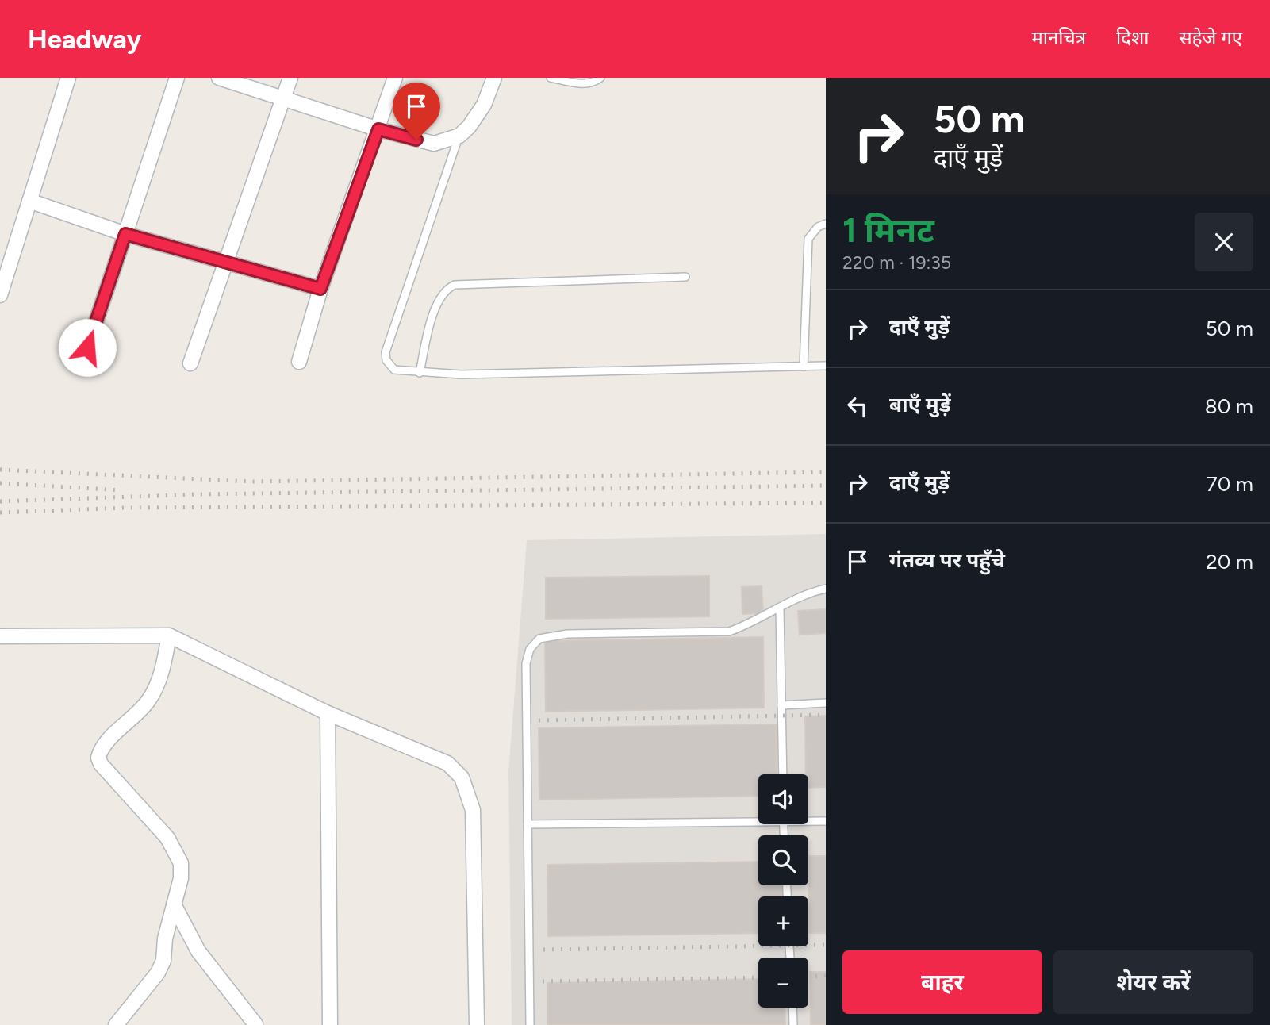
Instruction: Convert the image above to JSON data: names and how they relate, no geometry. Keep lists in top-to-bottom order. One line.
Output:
{"page":{"header":"Headway","nav":["मानचित्र","दिशा","सहेजे गए"],"turn":["50 m","दाएँ मुड़ें"],"heading":["1 मिनट","220 m · 19:35"],"list":[{"name":"दाएँ मुड़ें","value":"50 m"},{"name":"बाएँ मुड़ें","value":"80 m"},{"name":"दाएँ मुड़ें","value":"70 m"},{"name":"गंतव्य पर पहुँचे","value":"20 m"}],"map_buttons":["+","−"],"buttons":["बाहर","शेयर करें"]}}
